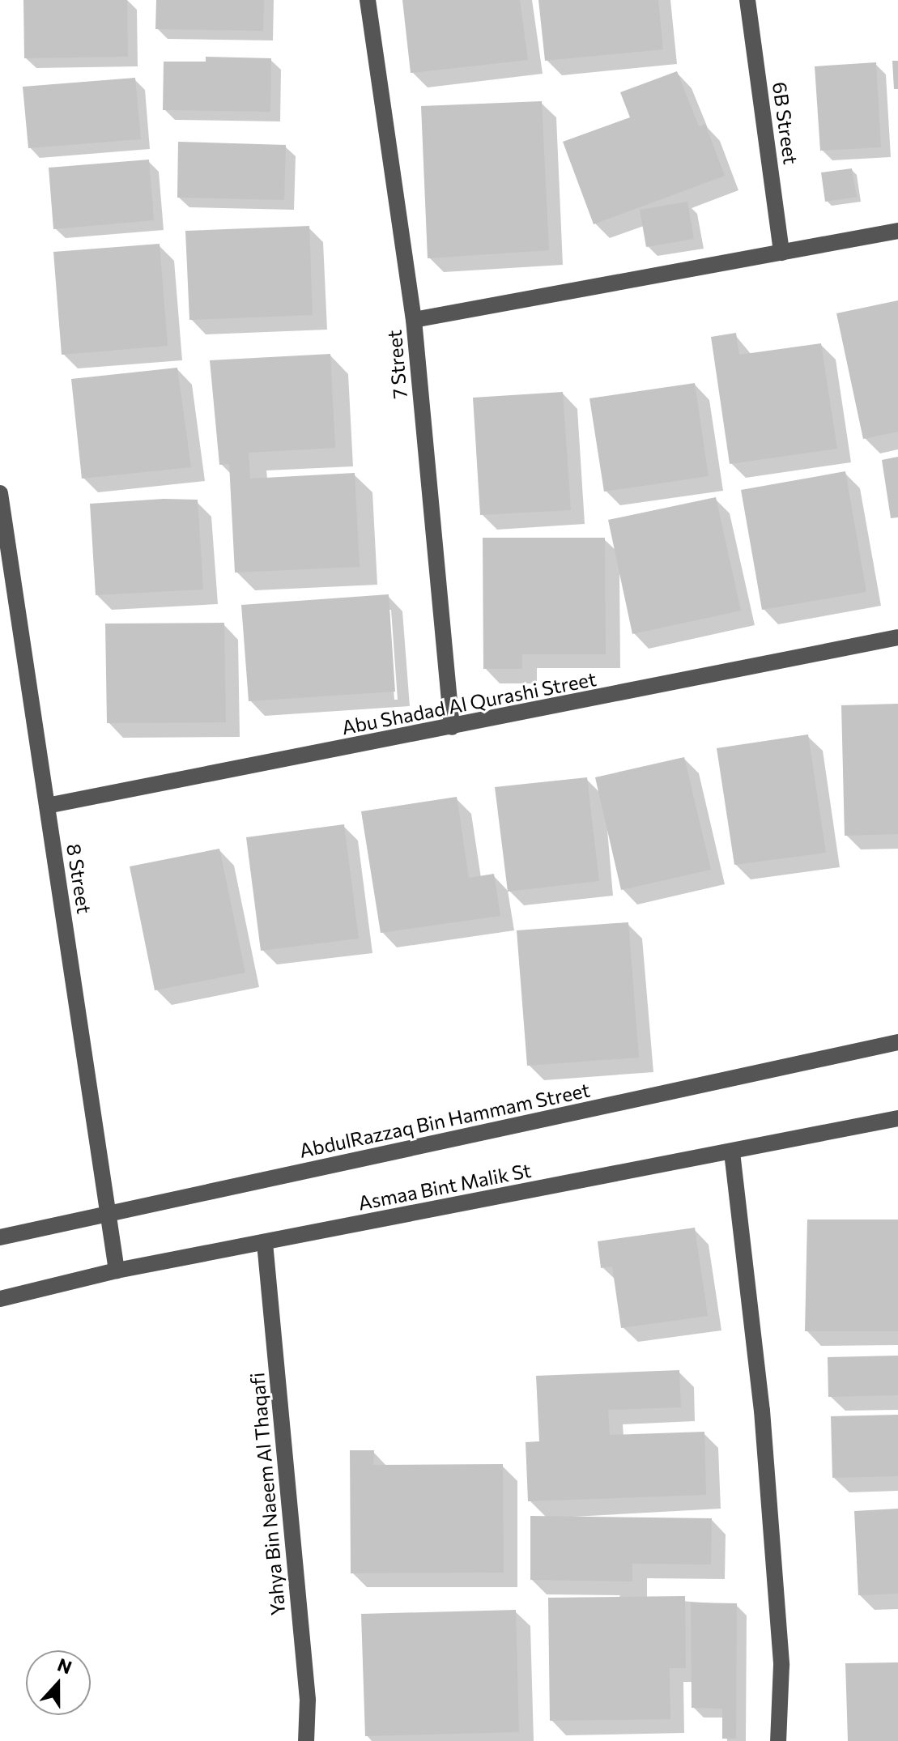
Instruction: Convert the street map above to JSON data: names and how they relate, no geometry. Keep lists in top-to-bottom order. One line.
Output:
{"streets":{"street":["6B Street","7 Street","Abu Shadad Al Qurashi Street","8 Street","AbdulRazzaq Bin Hammam Street","Asmaa Bint Malik St","Yahya Bin Naeem Al Thaqafi"]},"crossings":[["7 Street","Abu Shadad Al Qurashi Street"],["Abu Shadad Al Qurashi Street","8 Street"],["8 Street","AbdulRazzaq Bin Hammam Street"],["8 Street","Asmaa Bint Malik St"],["Asmaa Bint Malik St","Yahya Bin Naeem Al Thaqafi"]],"north":"top"}
